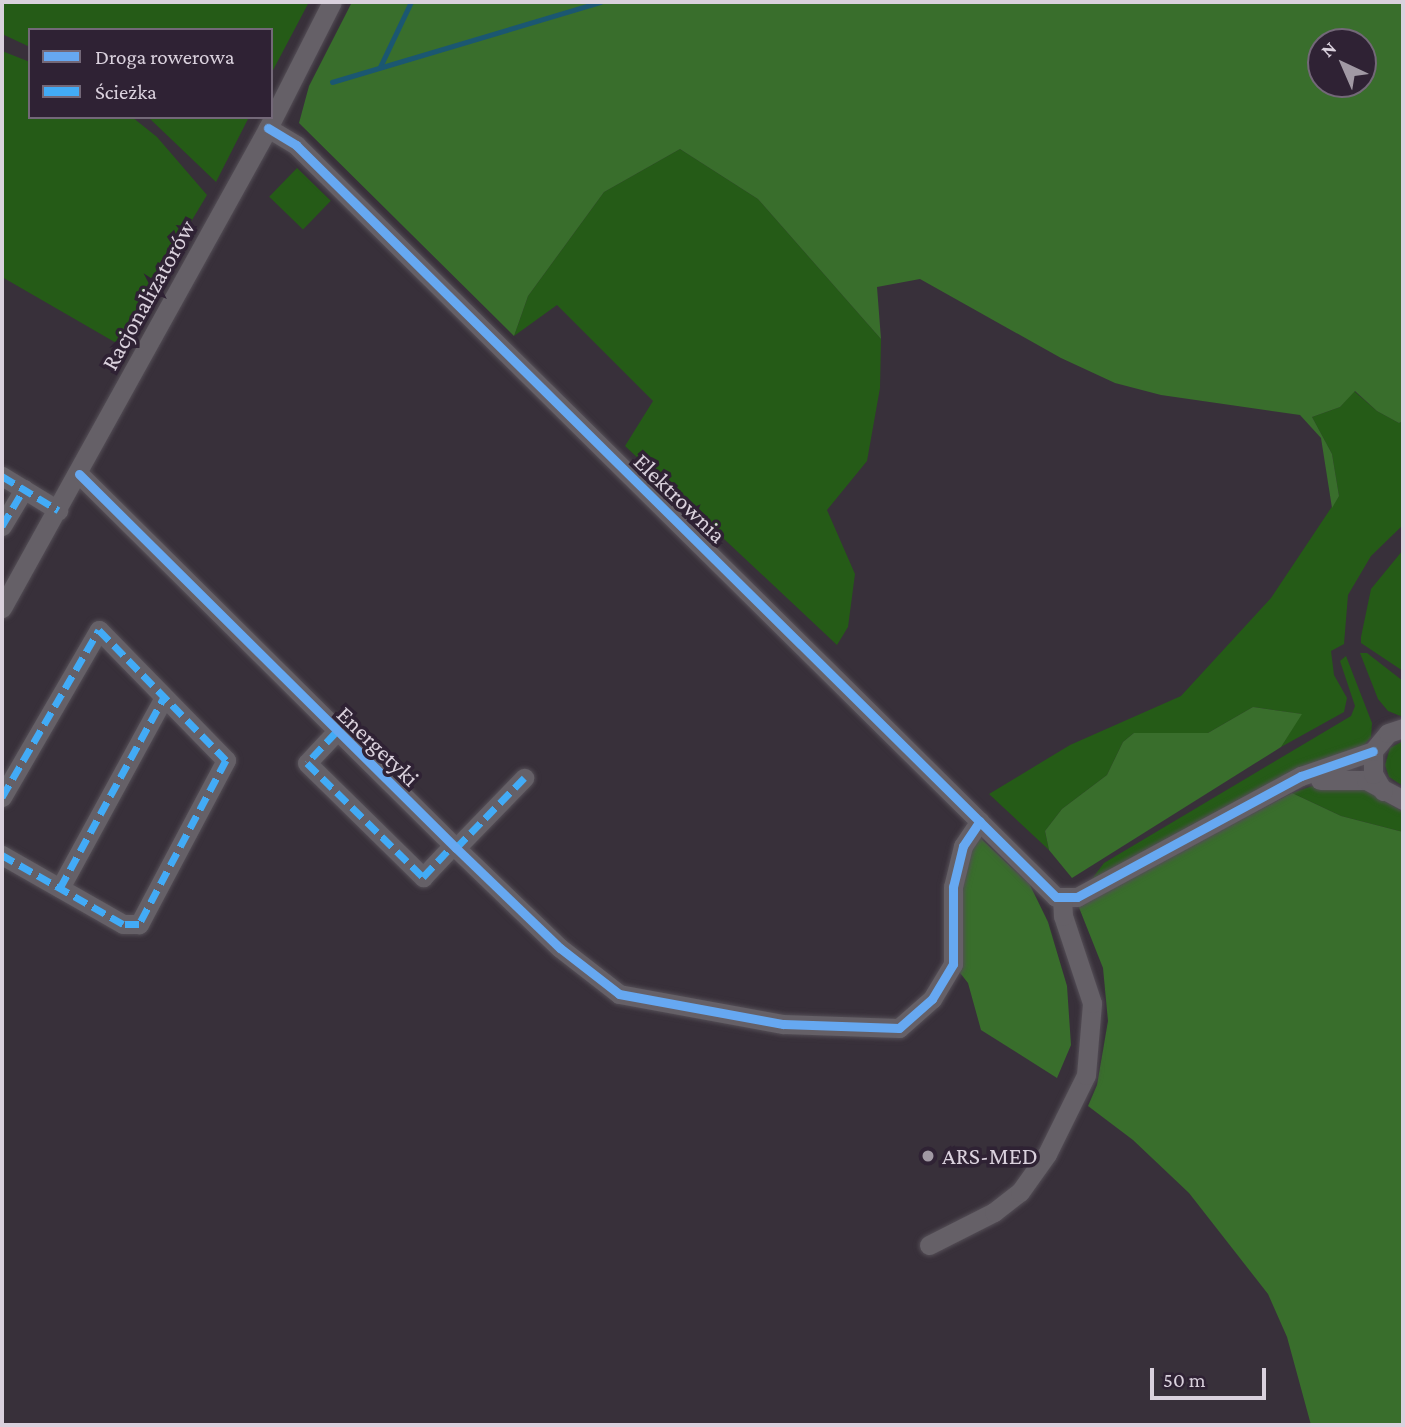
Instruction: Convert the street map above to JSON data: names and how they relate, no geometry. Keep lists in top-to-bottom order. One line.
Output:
{"streets":{"street":["Racjonalizatorów","Elektrownia","Energetyki"]},"crossings":[["Racjonalizatorów","Elektrownia"],["Racjonalizatorów","Energetyki"],["Elektrownia","Energetyki"]],"places":["ARS-MED"],"legend":["Droga rowerowa","Ścieżka"],"scale_bar":"50 m","north":"top left"}
